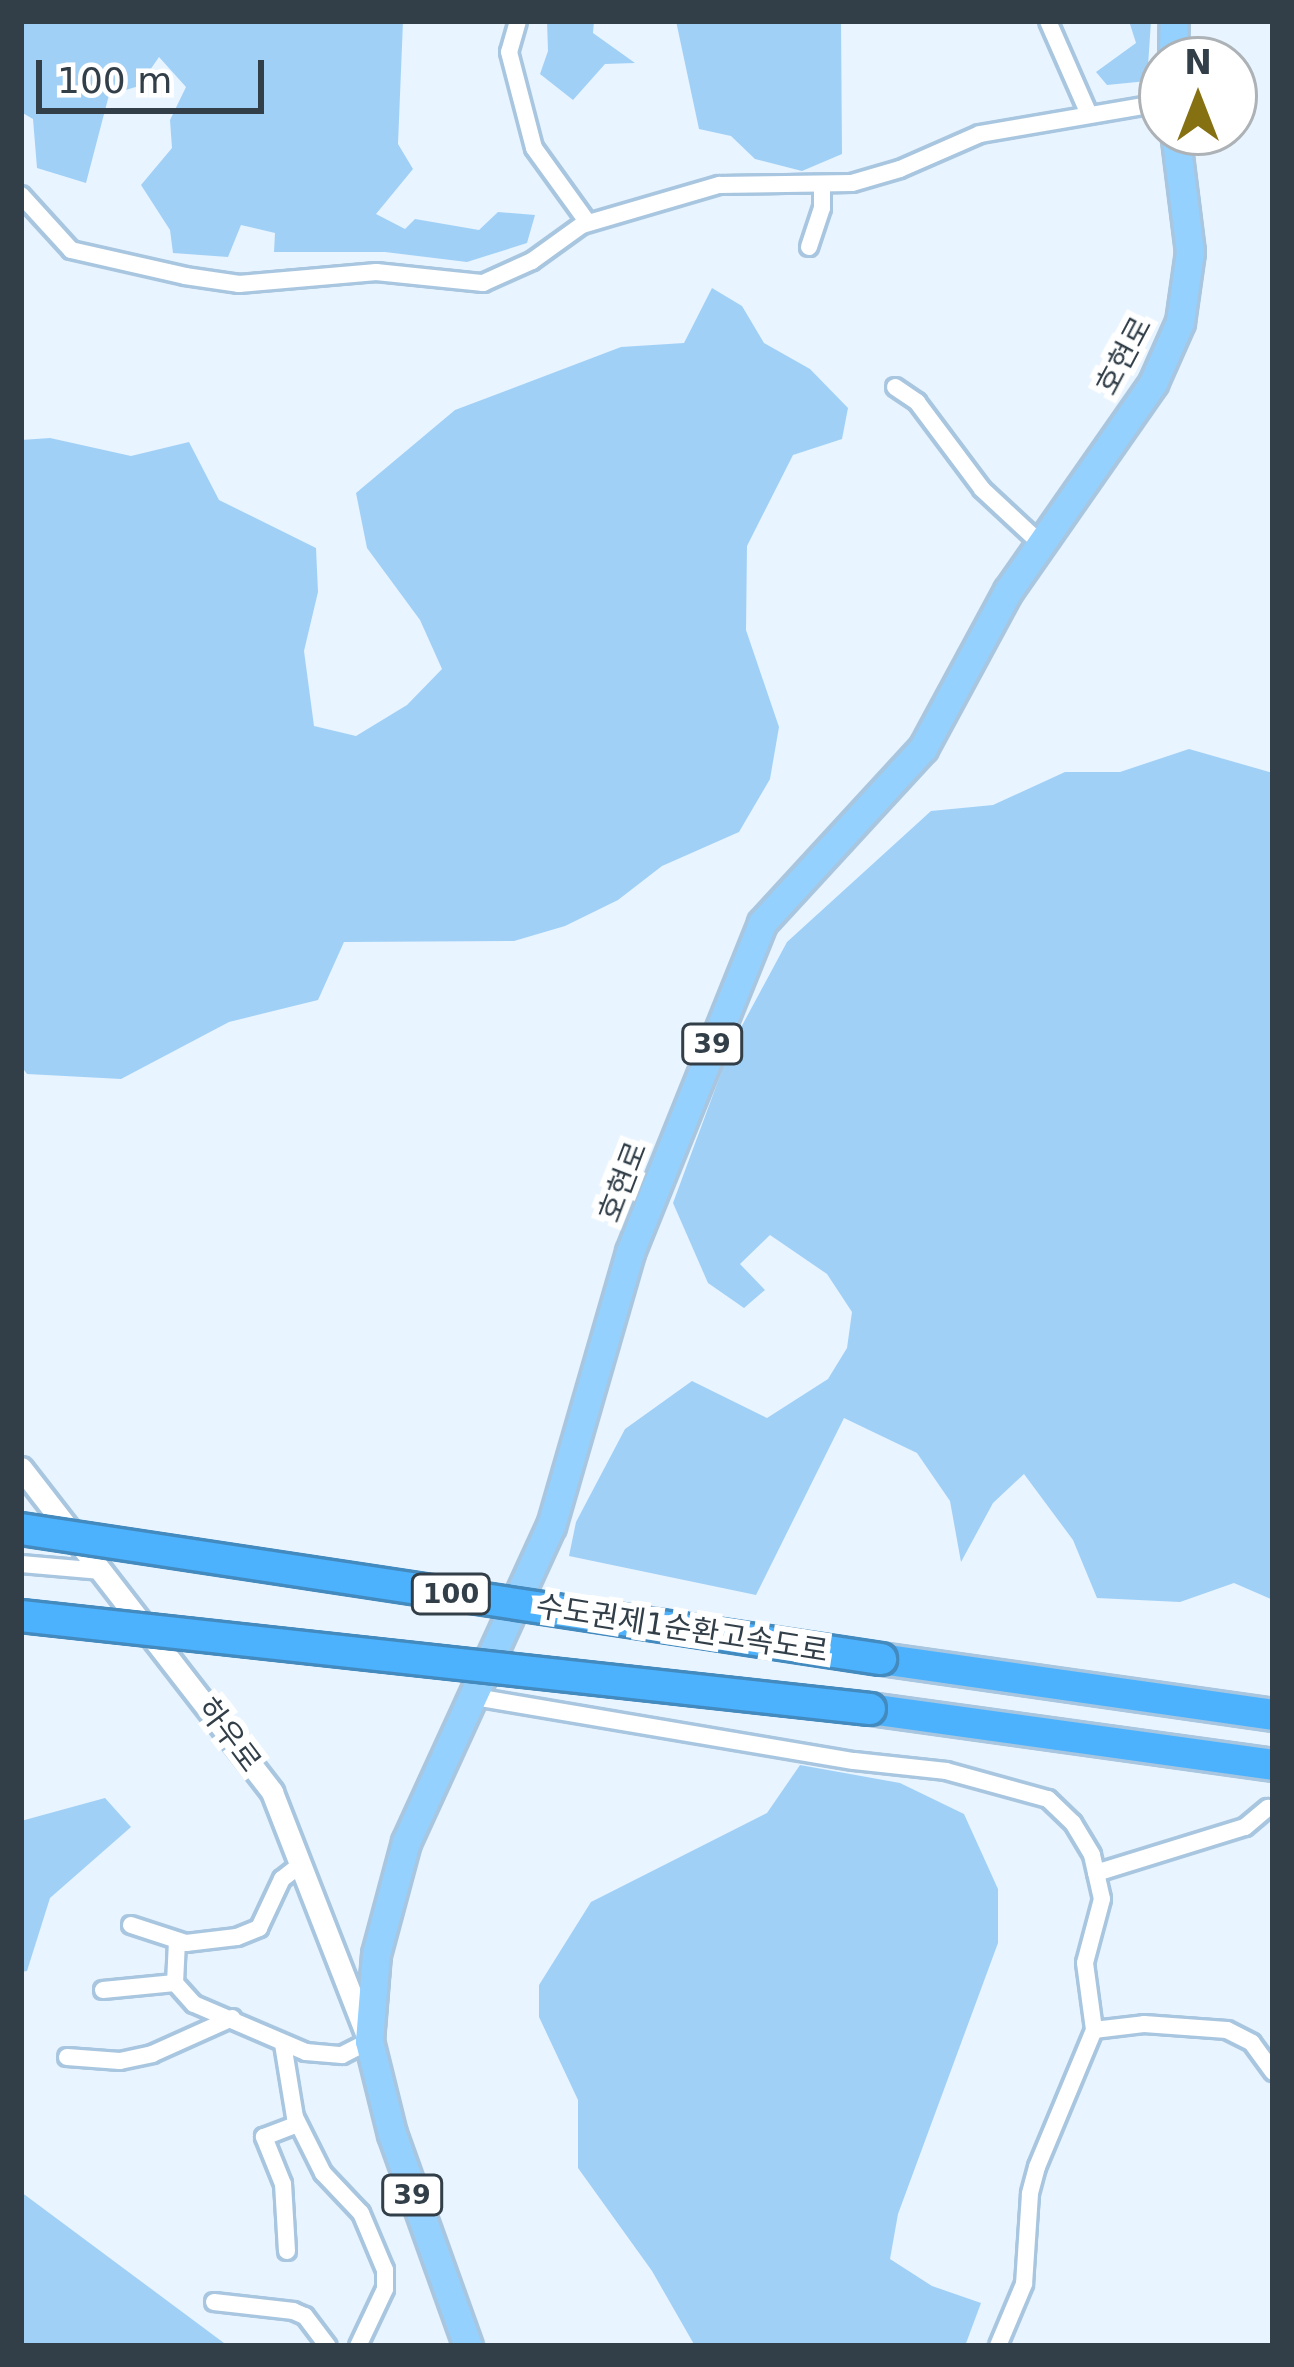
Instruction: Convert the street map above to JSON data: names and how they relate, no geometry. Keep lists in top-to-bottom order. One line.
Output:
{"streets":{"highway":["100","수도권제1순환고속도로"],"main road":["호현로","39"],"street":["하우로"]},"crossings":[["호현로","하우로"]],"scale_bar":"100 m","north":"top"}
